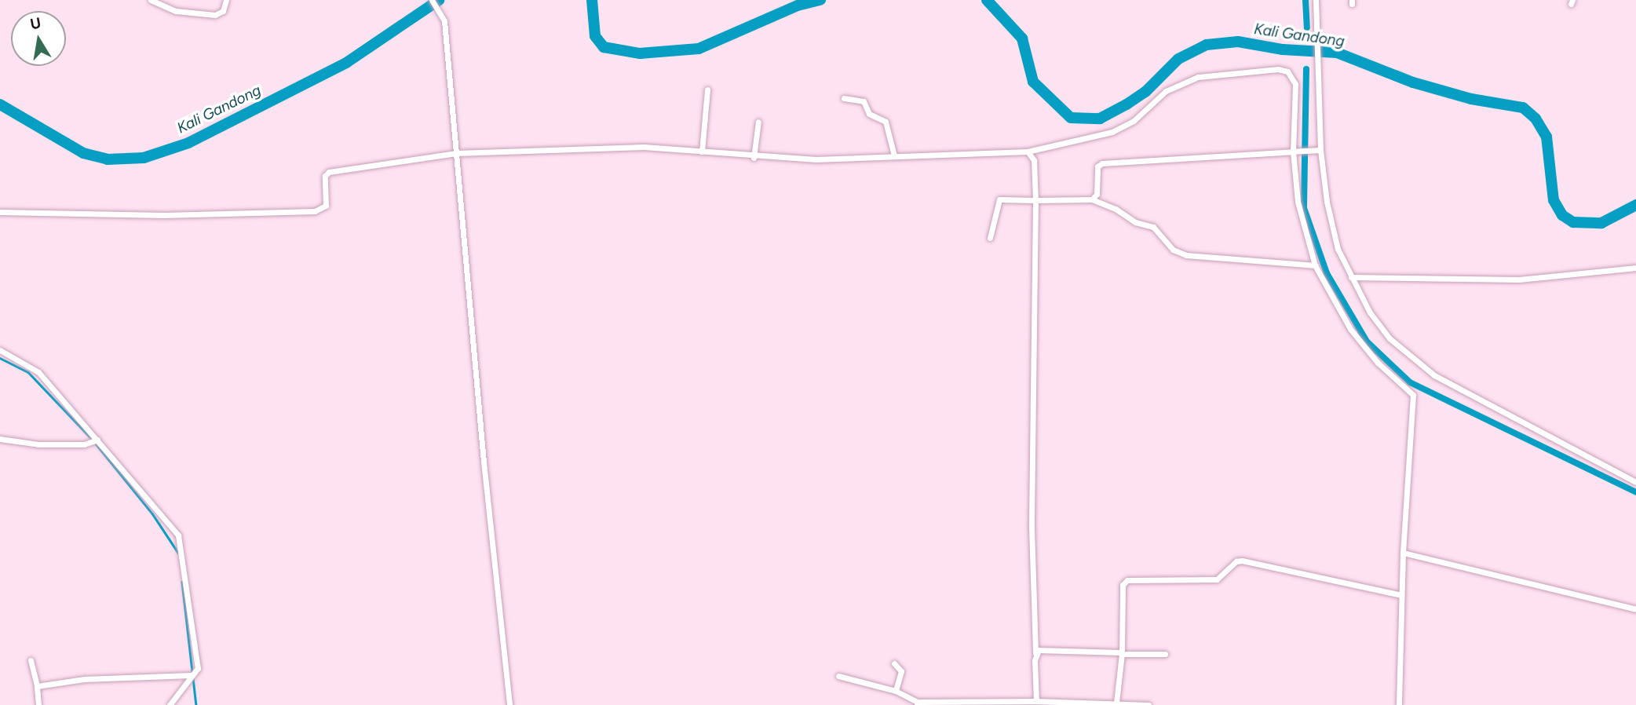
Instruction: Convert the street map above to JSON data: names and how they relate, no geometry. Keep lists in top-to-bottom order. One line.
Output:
{"water":["Kali Gandong"],"north":"top"}
